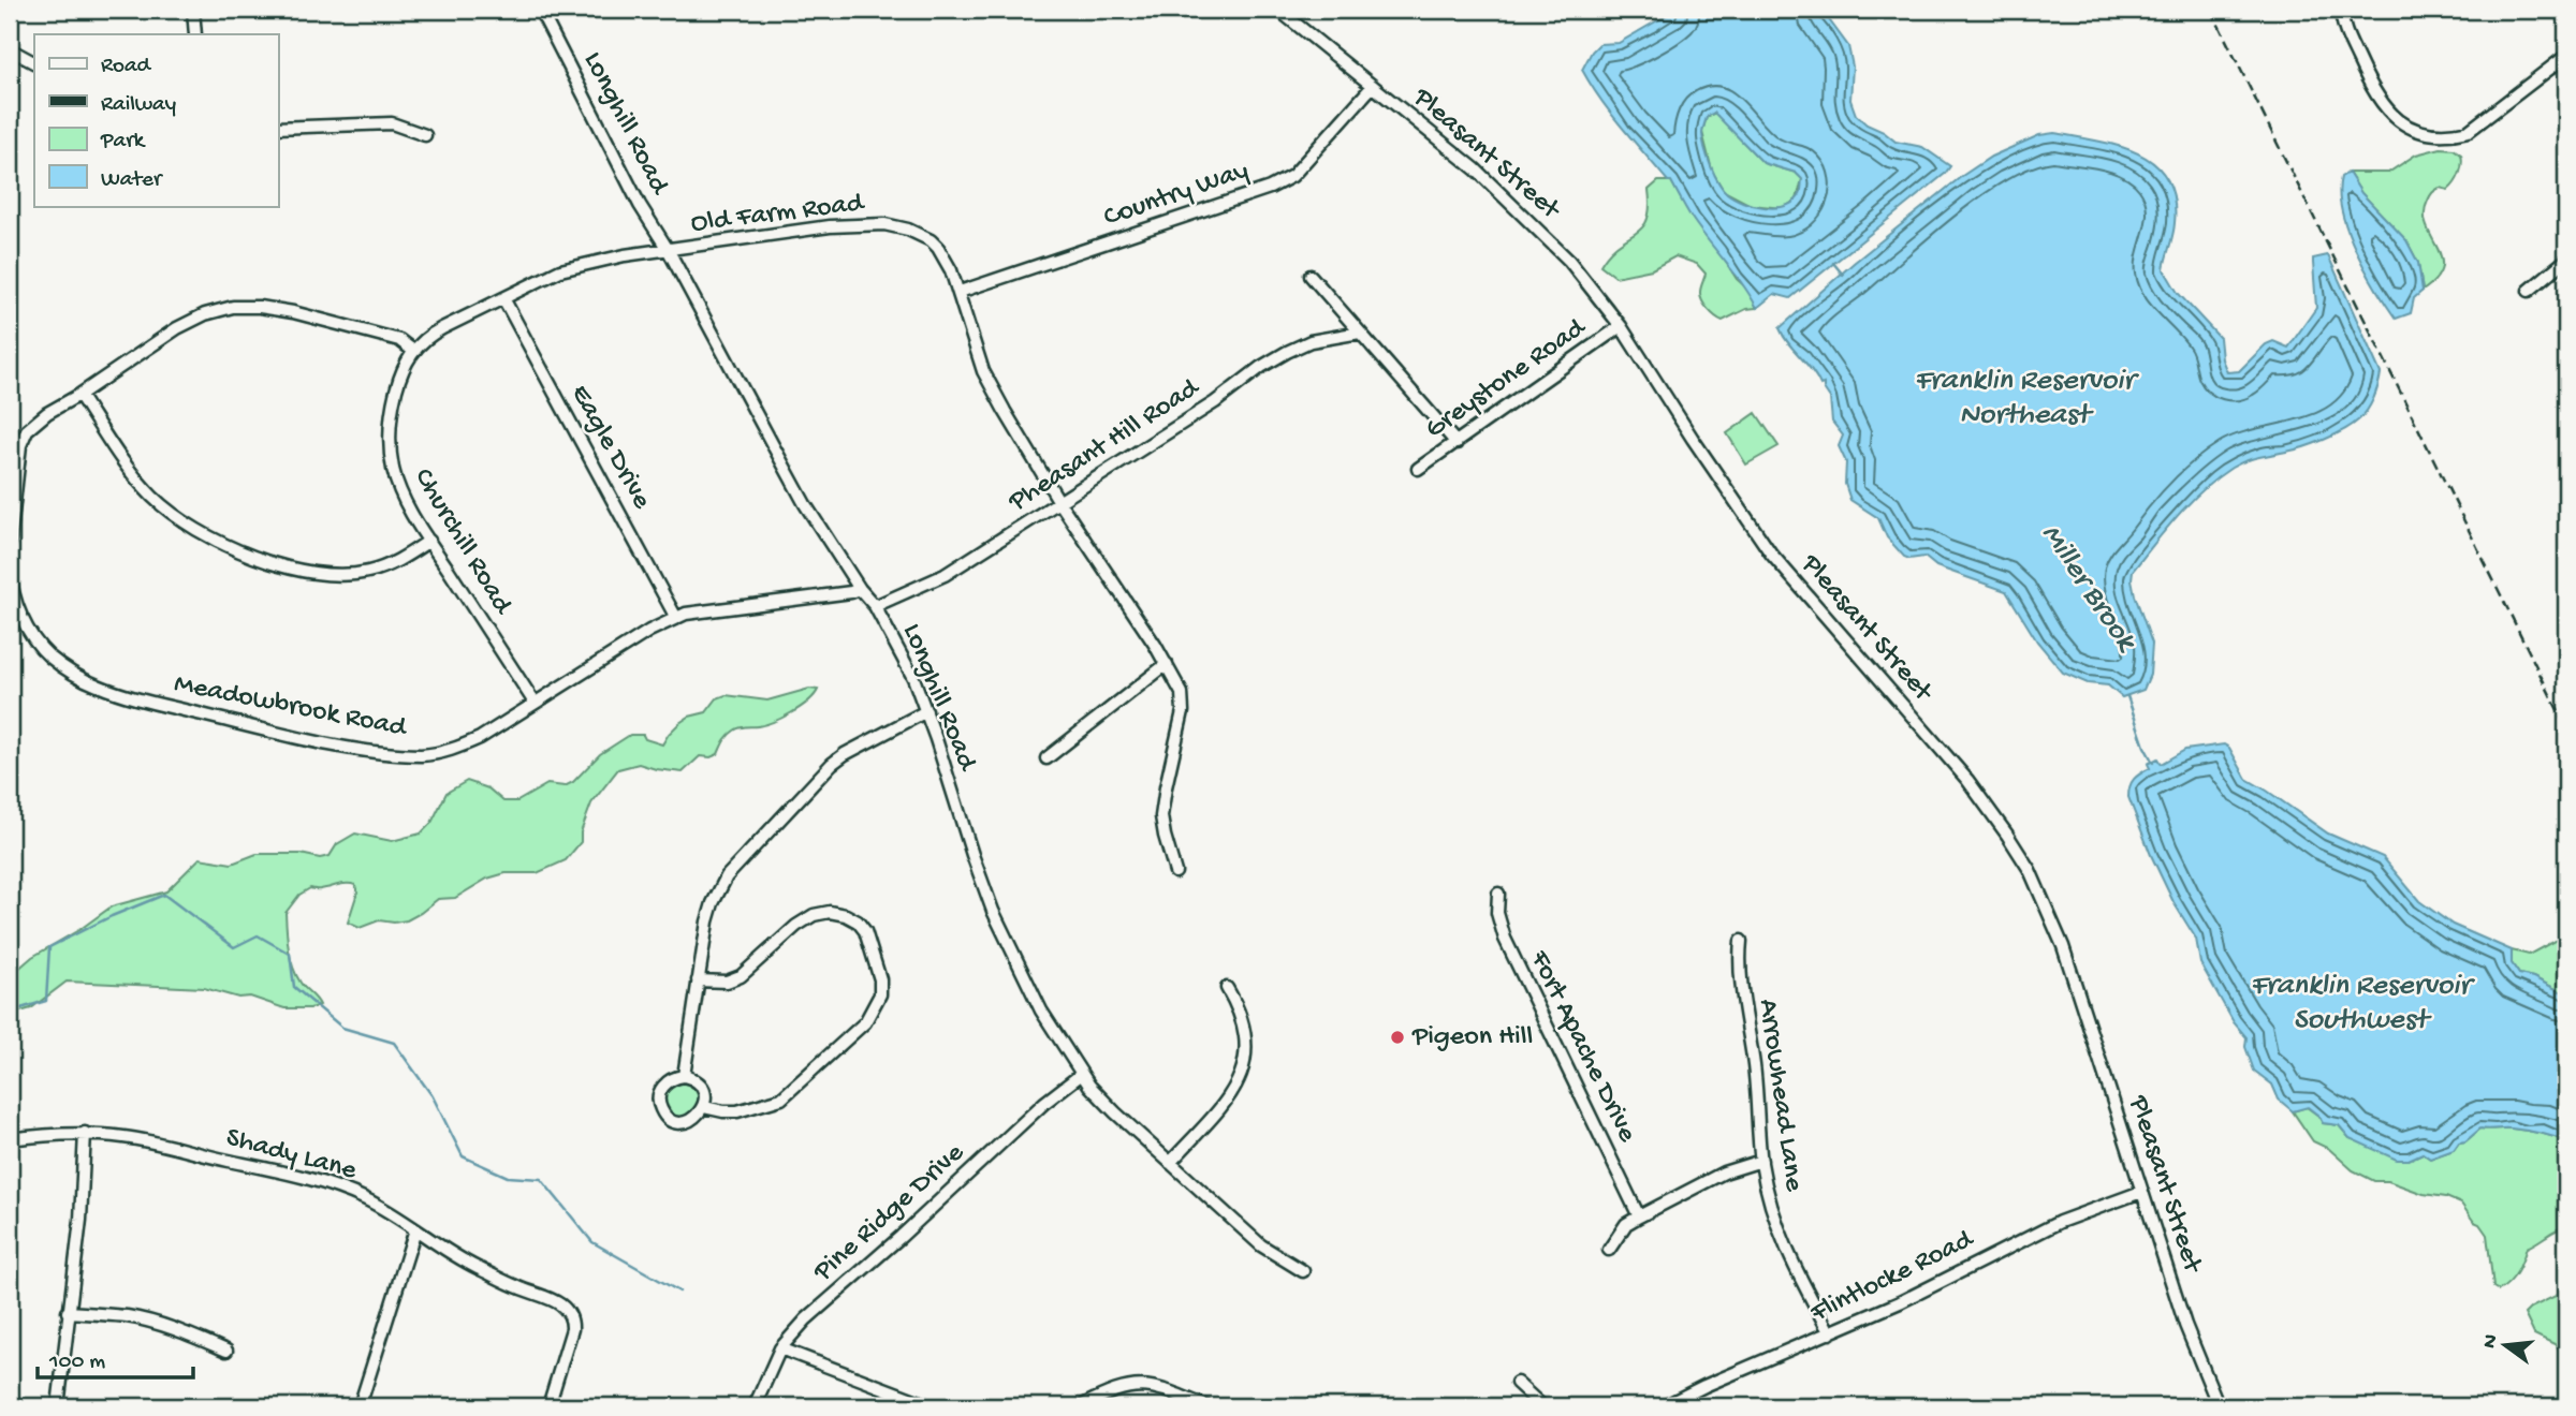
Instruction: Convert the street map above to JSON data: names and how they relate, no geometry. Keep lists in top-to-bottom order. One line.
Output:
{"streets":{"street":["Longhill Road","Pleasant Street","Country Way","Old Farm Road","Greystone Road","Pheasant Hill Road","Eagle Drive","Churchill Road","Meadowbrook Road","Fort Apache Drive","Arrowhead Lane","Shady Lane","Pine Ridge Drive","Flintlocke Road"]},"crossings":[["Longhill Road","Old Farm Road"],["Longhill Road","Pheasant Hill Road"],["Longhill Road","Meadowbrook Road"],["Longhill Road","Pine Ridge Drive"],["Pleasant Street","Country Way"],["Pleasant Street","Greystone Road"],["Pleasant Street","Flintlocke Road"],["Country Way","Old Farm Road"],["Old Farm Road","Pheasant Hill Road"],["Old Farm Road","Eagle Drive"],["Old Farm Road","Churchill Road"],["Eagle Drive","Meadowbrook Road"],["Churchill Road","Meadowbrook Road"],["Arrowhead Lane","Flintlocke Road"]],"water":["Franklin Reservoir Northeast","Miller Brook","Franklin Reservoir Southwest"],"places":["Pigeon Hill"],"legend":["Road","Railway","Park","Water"],"scale_bar":"100 m","north":"left"}
